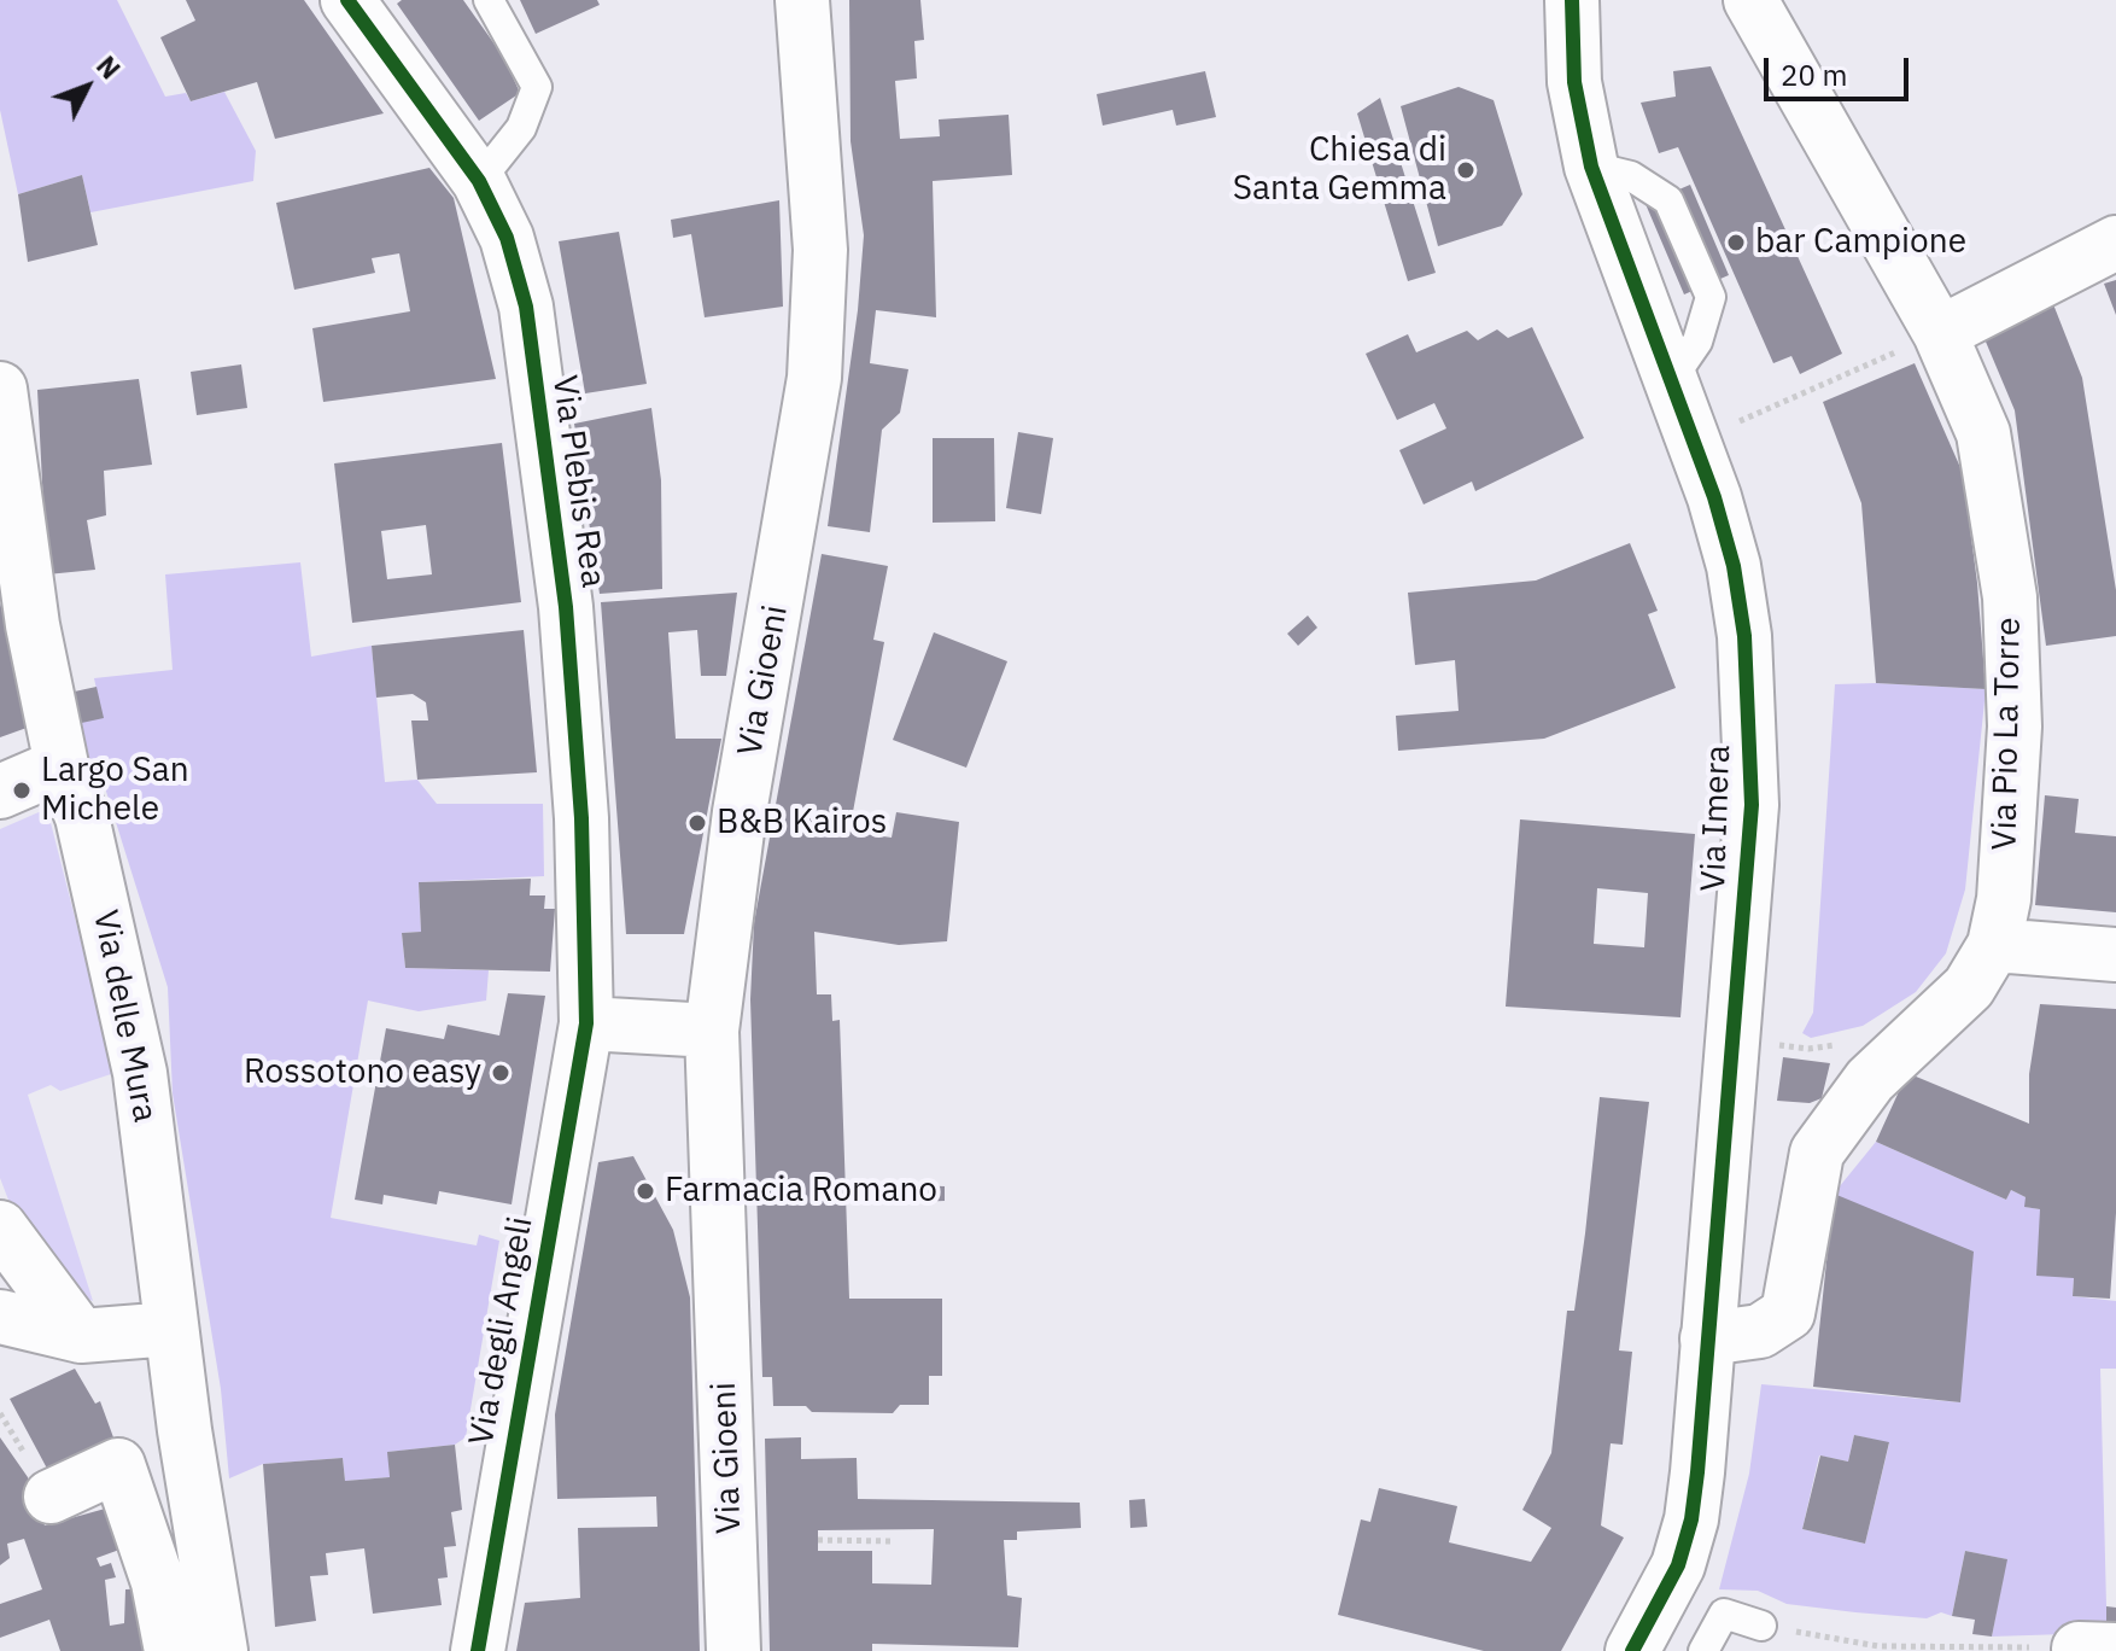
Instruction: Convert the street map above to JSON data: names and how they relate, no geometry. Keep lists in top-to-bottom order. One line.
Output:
{"streets":{"street":["Via Plebis Rea","Via Gioeni","Via Pio La Torre","Via Imera","Via delle Mura","Via degli Angeli"]},"crossings":[["Via Plebis Rea","Via degli Angeli"],["Via Pio La Torre","Via Imera"]],"places":["Chiesa di Santa Gemma","bar Campione","Largo San Michele","B&B Kairos","Rossotono easy","Farmacia Romano"],"scale_bar":"20 m","north":"top right"}
